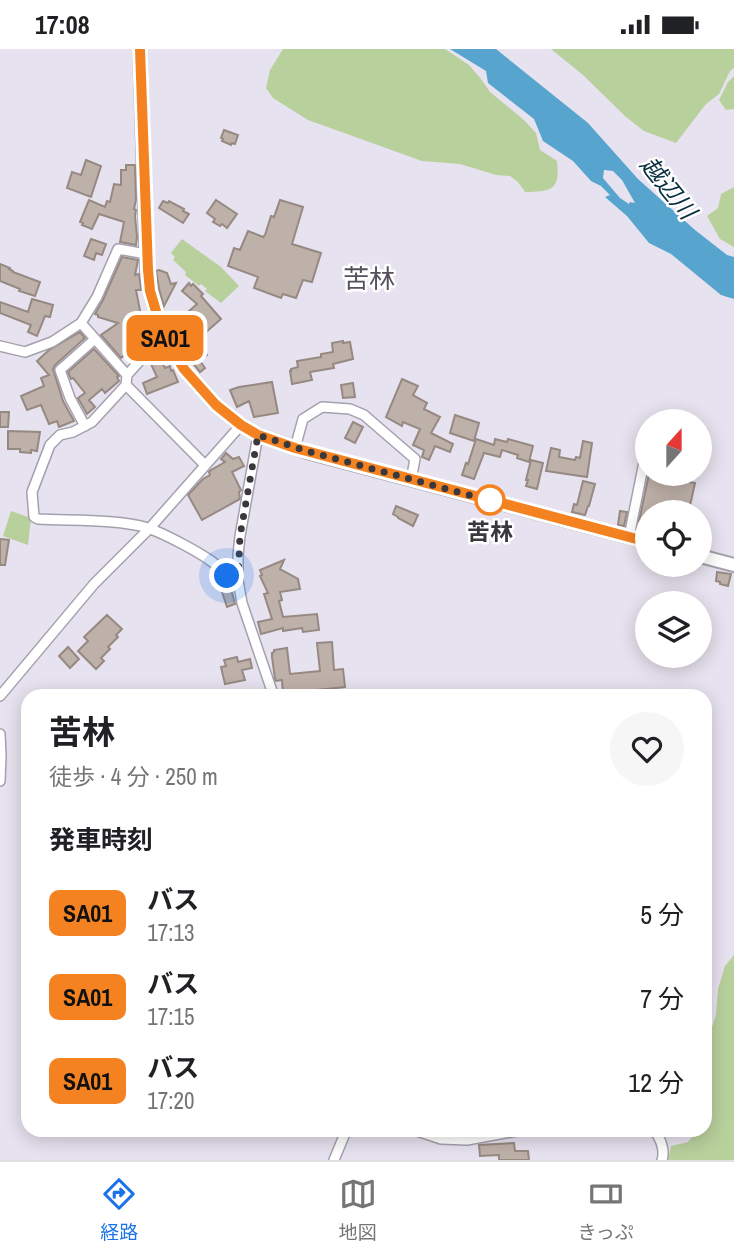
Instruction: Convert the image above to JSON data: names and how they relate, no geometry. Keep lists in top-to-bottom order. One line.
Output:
{"districts":["苦林"],"water":["越辺川"],"places":["苦林"],"lines":["bus line SA01"],"north":"top","page":{"status":"17:08","on_map":"SA01","heading":[["苦林","徒歩 · 4 分 · 250 m"],"発車時刻"],"list":[{"mark":"SA01","name":"バス","note":"17:13","value":"5 分"},{"mark":"SA01","name":"バス","note":"17:15","value":"7 分"},{"mark":"SA01","name":"バス","note":"17:20","value":"12 分"}],"tabs":["経路","地図","きっぷ"]}}
